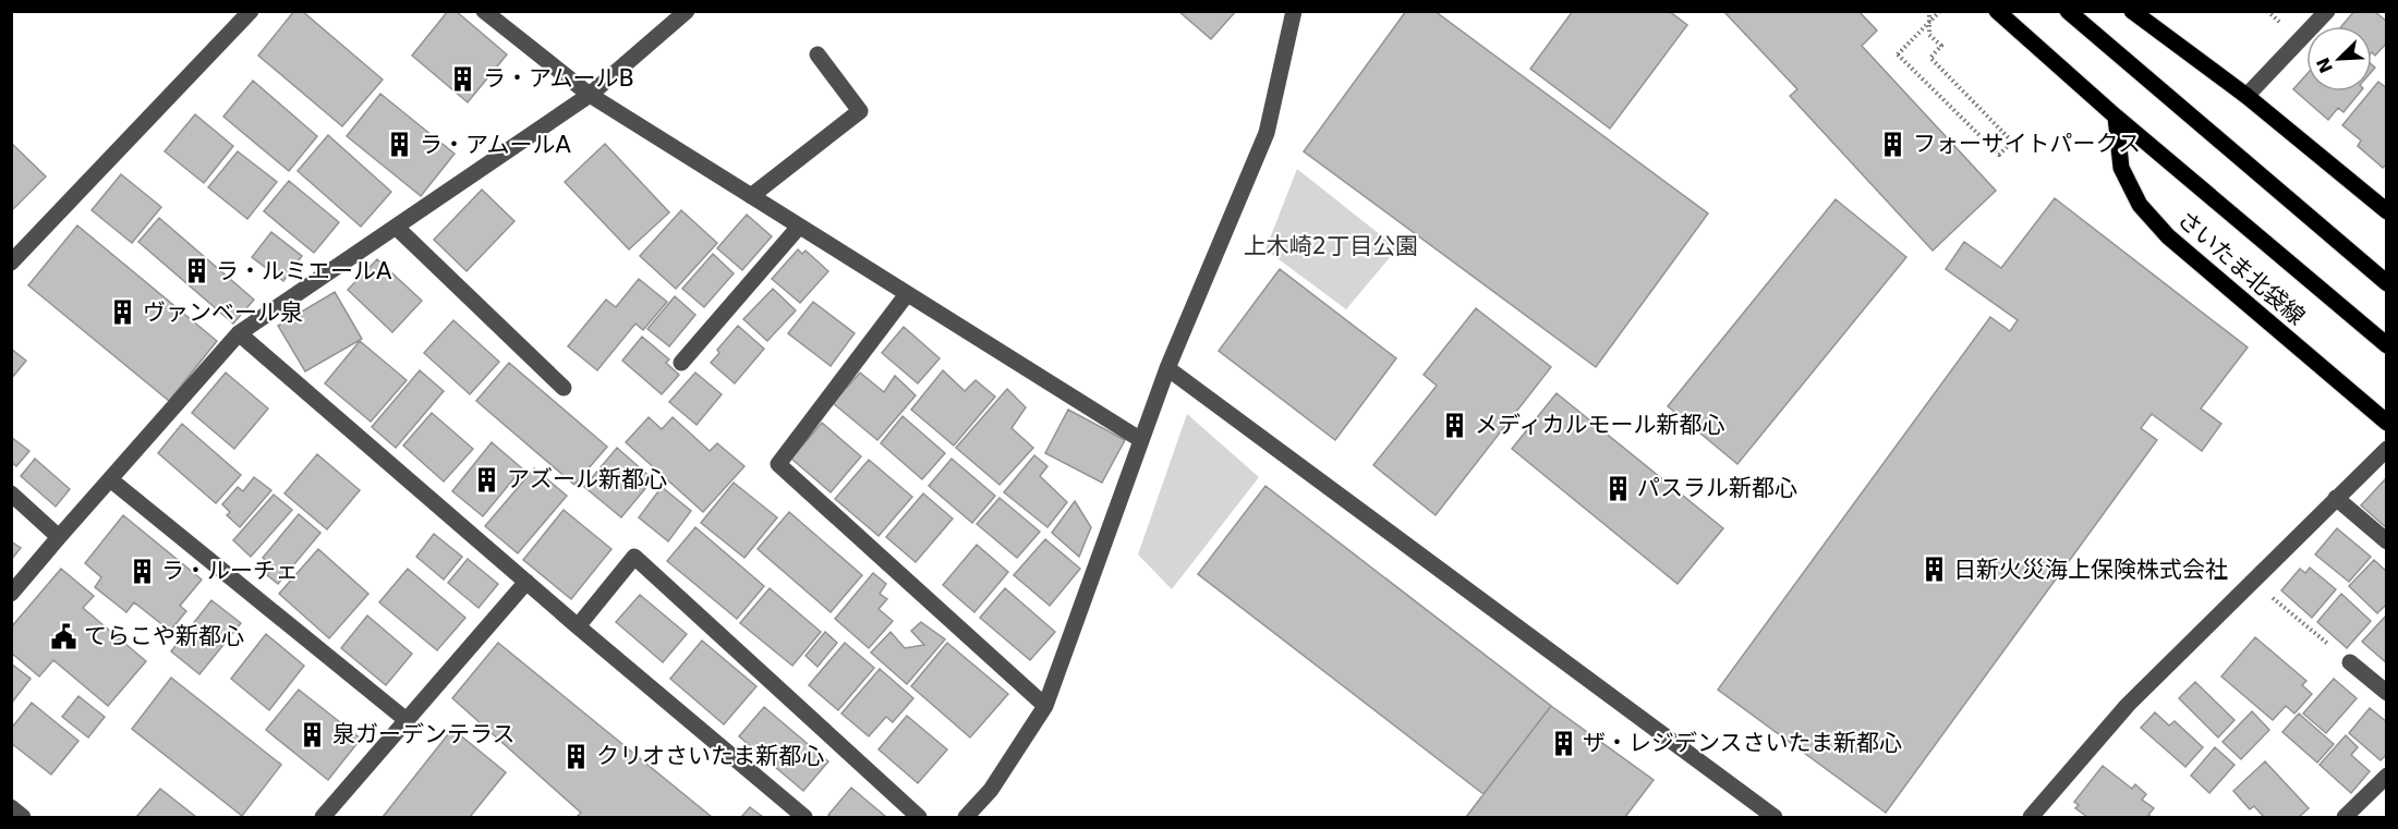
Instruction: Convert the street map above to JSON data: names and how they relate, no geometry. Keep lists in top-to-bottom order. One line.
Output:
{"streets":{"main road":["さいたま北袋線"]},"parks":["上木崎2丁目公園"],"places":{"building":["ラ・アムールB","フォーサイトパークス","ラ・アムールA","ラ・ルミエールA","ヴァンベール泉","メディカルモール新都心","アズール新都心","パスラル新都心","日新火災海上保険株式会社","ラ・ルーチェ","泉ガーデンテラス","ザ・レジデンスさいたま新都心","クリオさいたま新都心"],"public building":["てらこや新都心"]},"north":"bottom left"}
